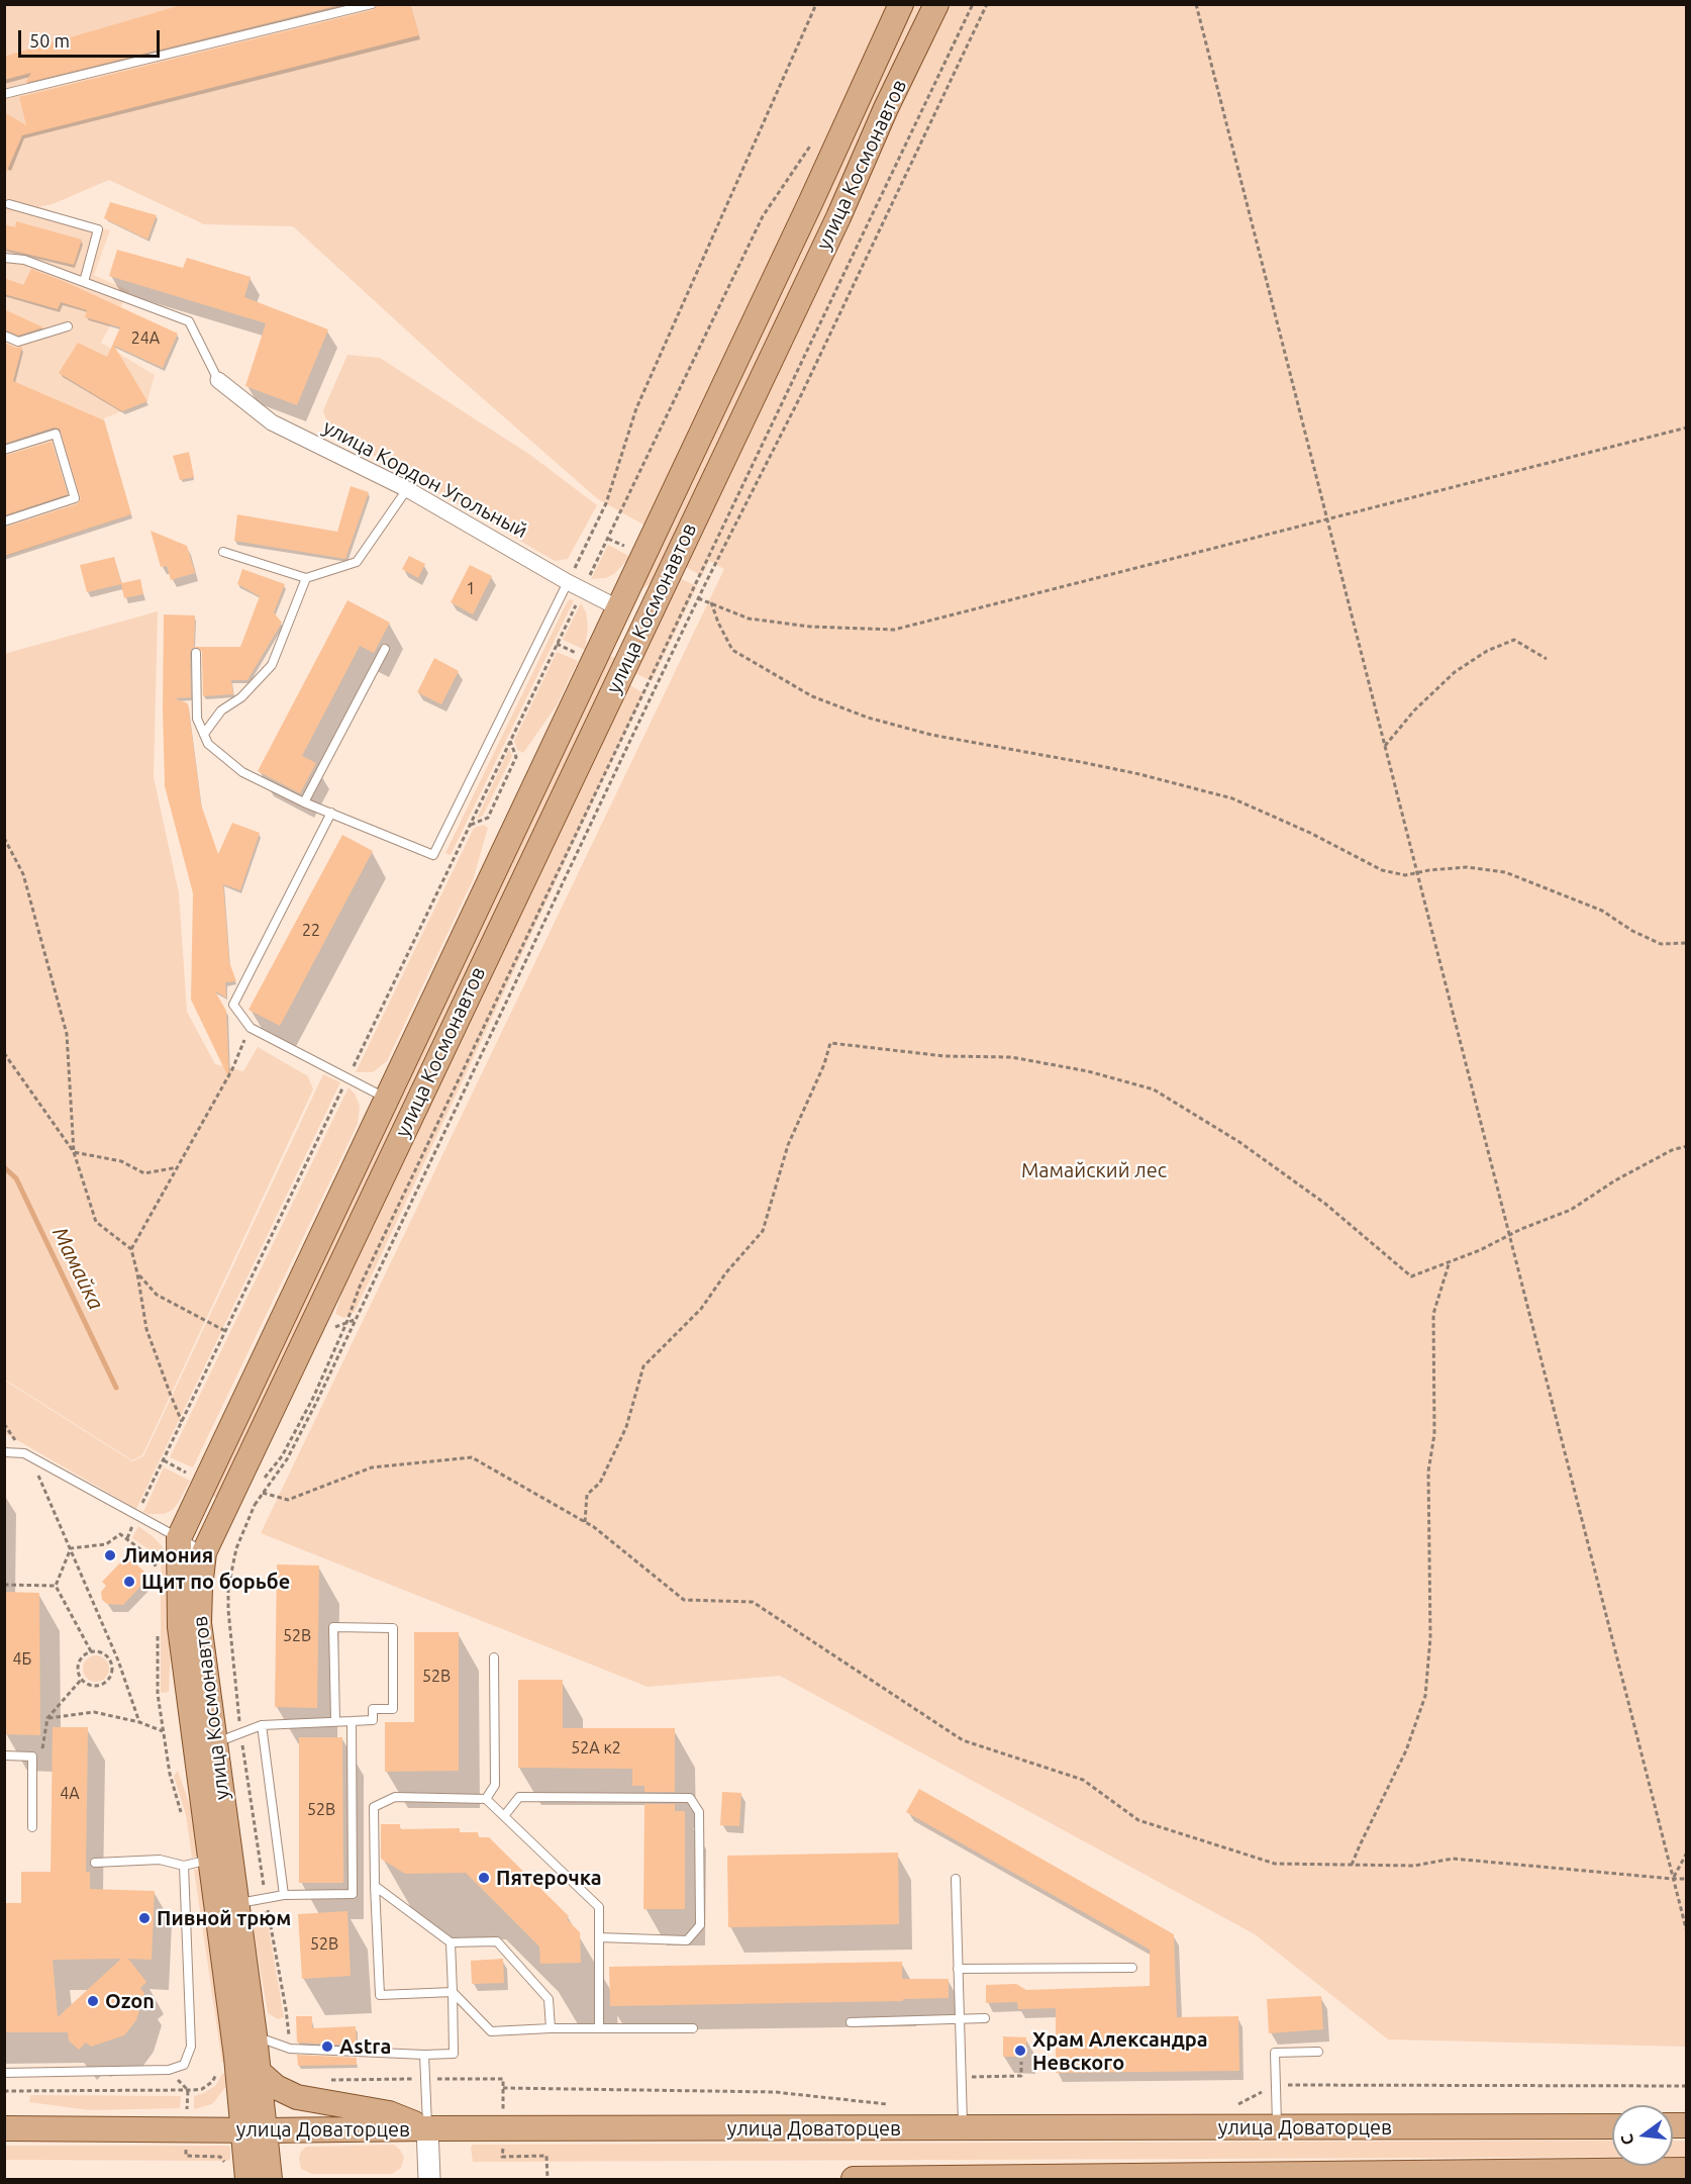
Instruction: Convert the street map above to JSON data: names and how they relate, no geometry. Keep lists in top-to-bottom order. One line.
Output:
{"streets":{"main road":["улица Космонавтов","улица Доваторцев"],"street":["улица Кордон Угольный"]},"crossings":[["улица Космонавтов","улица Кордон Угольный"]],"water":["Мамайка"],"parks":["Мамайский лес"],"places":["Лимония","Щит по борьбе","Пятерочка","Пивной трюм","Ozon","Astra","Храм Александра Невского"],"house_numbers":["24А","1","22","52В","4Б","52В","52А к2","4А","52В","52В"],"scale_bar":"50 m","north":"left"}
